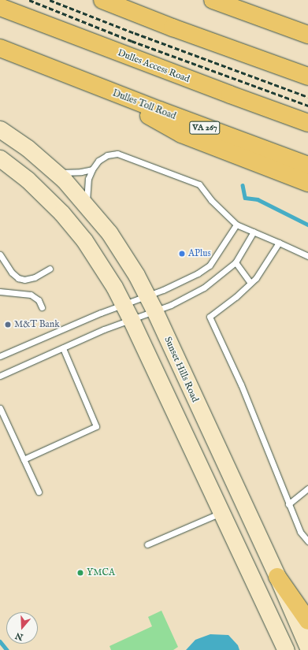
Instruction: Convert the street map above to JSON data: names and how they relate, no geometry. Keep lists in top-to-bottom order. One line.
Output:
{"streets":{"highway":["Dulles Access Road","Dulles Toll Road","VA 267"],"main road":["Sunset Hills Road"]},"places":["APlus","M&T Bank","YMCA"],"north":"bottom"}
